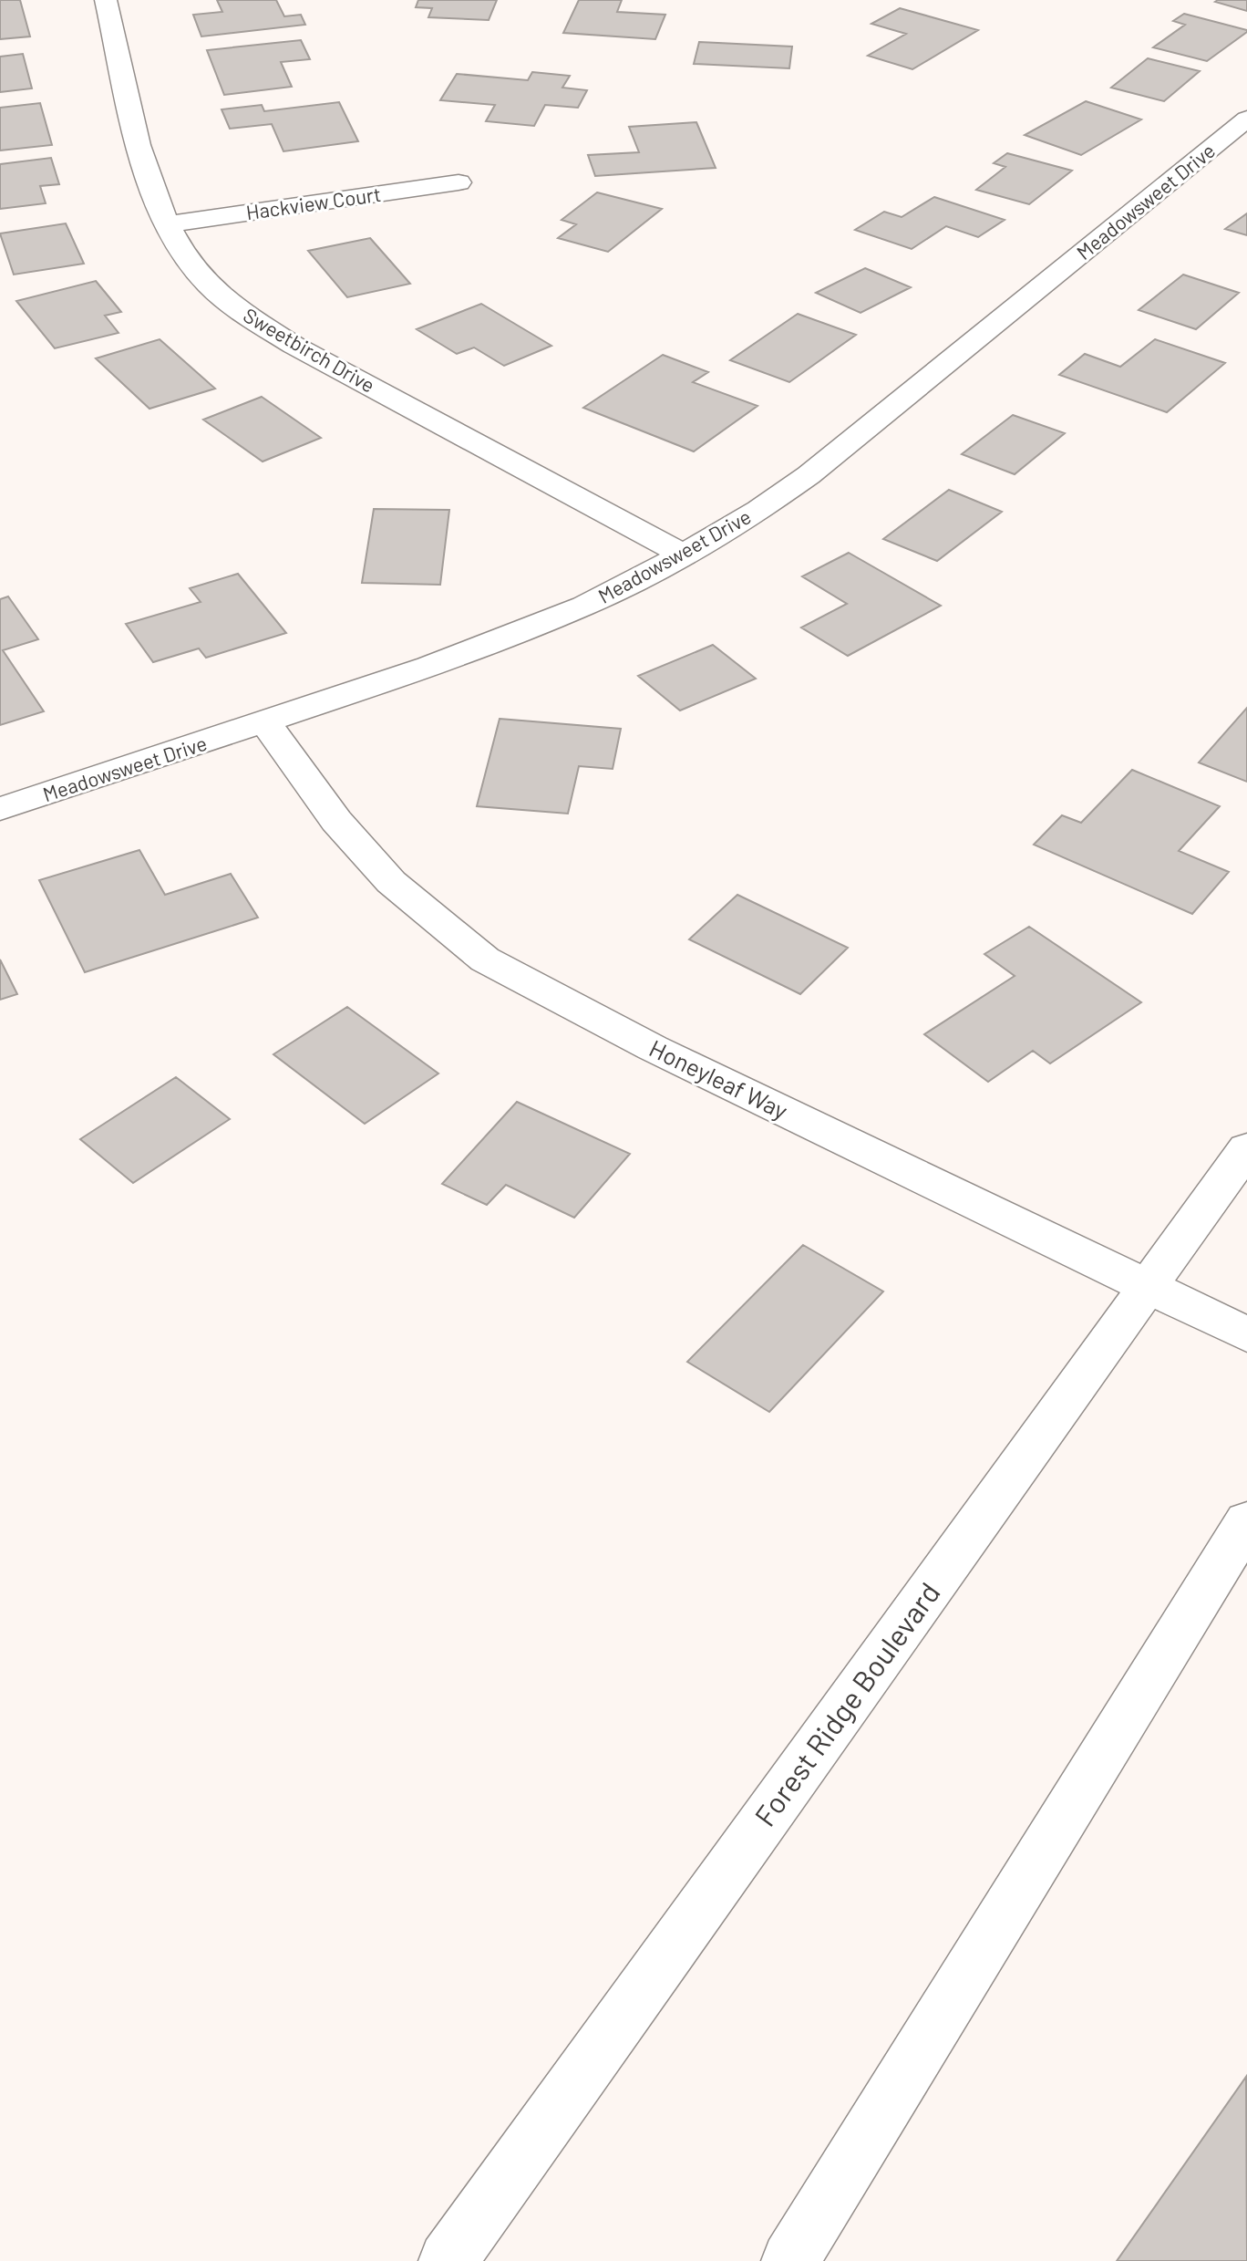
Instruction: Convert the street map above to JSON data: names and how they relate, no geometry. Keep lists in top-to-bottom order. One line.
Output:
{"streets":{"street":["Meadowsweet Drive","Hackview Court","Sweetbirch Drive","Honeyleaf Way","Forest Ridge Boulevard"]},"crossings":[["Meadowsweet Drive","Sweetbirch Drive"],["Meadowsweet Drive","Honeyleaf Way"],["Hackview Court","Sweetbirch Drive"],["Honeyleaf Way","Forest Ridge Boulevard"]]}
